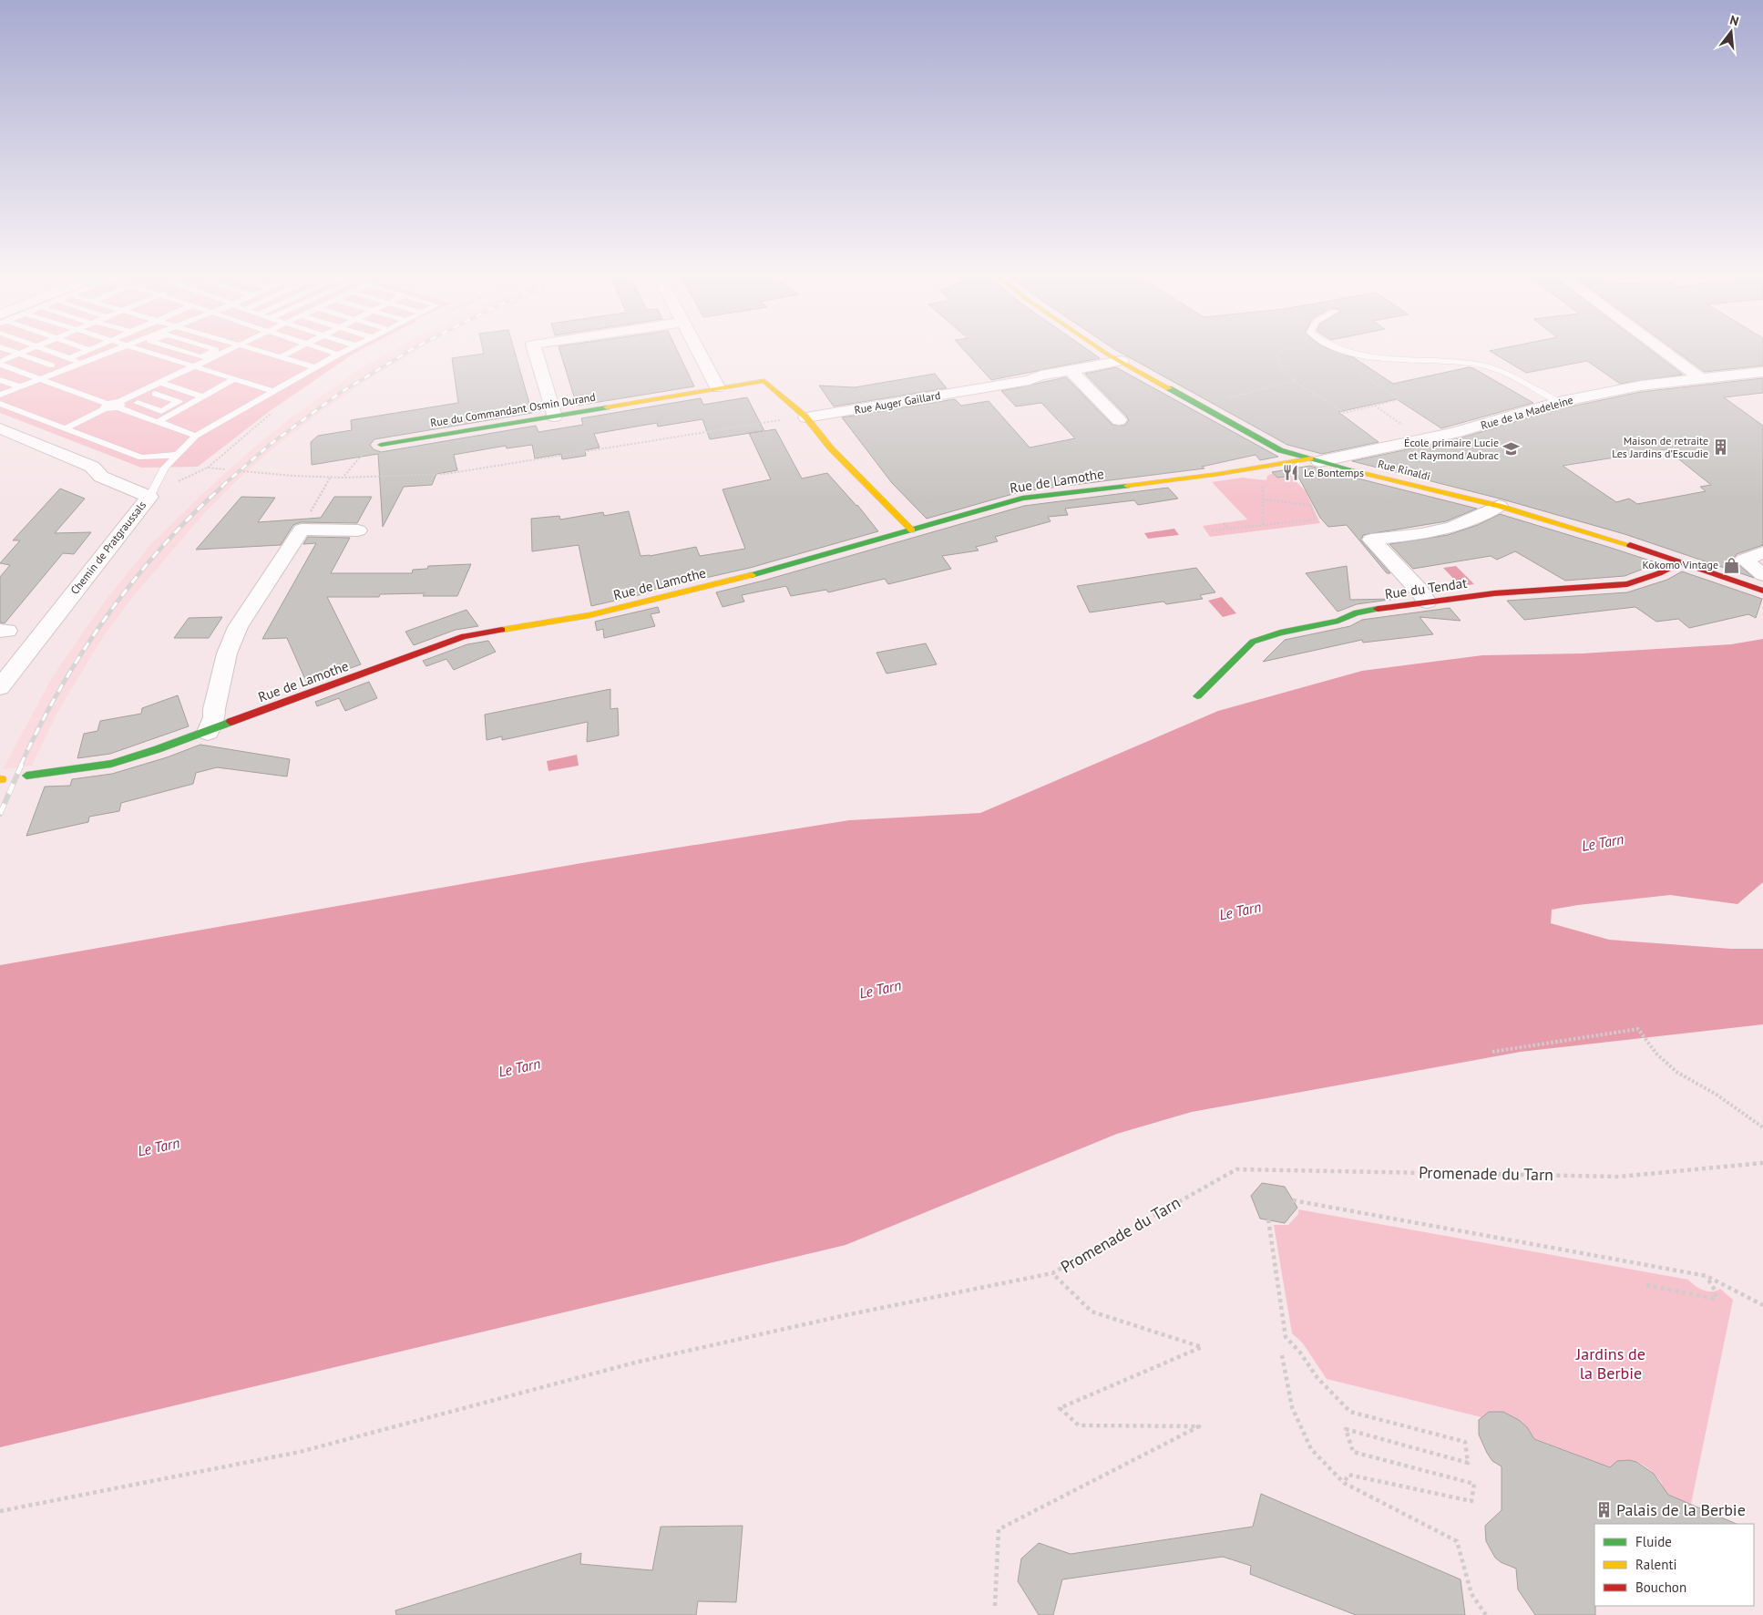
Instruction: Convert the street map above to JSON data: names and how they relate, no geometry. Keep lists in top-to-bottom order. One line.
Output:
{"streets":{"street":["Rue Auger Gaillard","Rue du Commandant Osmin Durand","Rue de la Madeleine","Rue Rinaldi","Rue de Lamothe","Chemin de Pratgraussals","Rue du Tendat"],"path":["Promenade du Tarn"]},"crossings":[["Rue Auger Gaillard","Rue du Commandant Osmin Durand"],["Rue Auger Gaillard","Rue Rinaldi"],["Rue du Commandant Osmin Durand","Rue de Lamothe"],["Rue de la Madeleine","Rue Rinaldi"],["Rue de la Madeleine","Rue de Lamothe"],["Rue Rinaldi","Rue de Lamothe"],["Rue Rinaldi","Rue du Tendat"]],"water":["Le Tarn"],"parks":["Jardins de la Berbie"],"places":{"building":["Maison de retraite Les Jardins d’Escudie","Palais de la Berbie"],"school or university":["École primaire Lucie et Raymond Aubrac"],"restaurant":["Le Bontemps"],"shop":["Kokomo Vintage"]},"legend":["Fluide","Ralenti","Bouchon"],"north":"top"}
